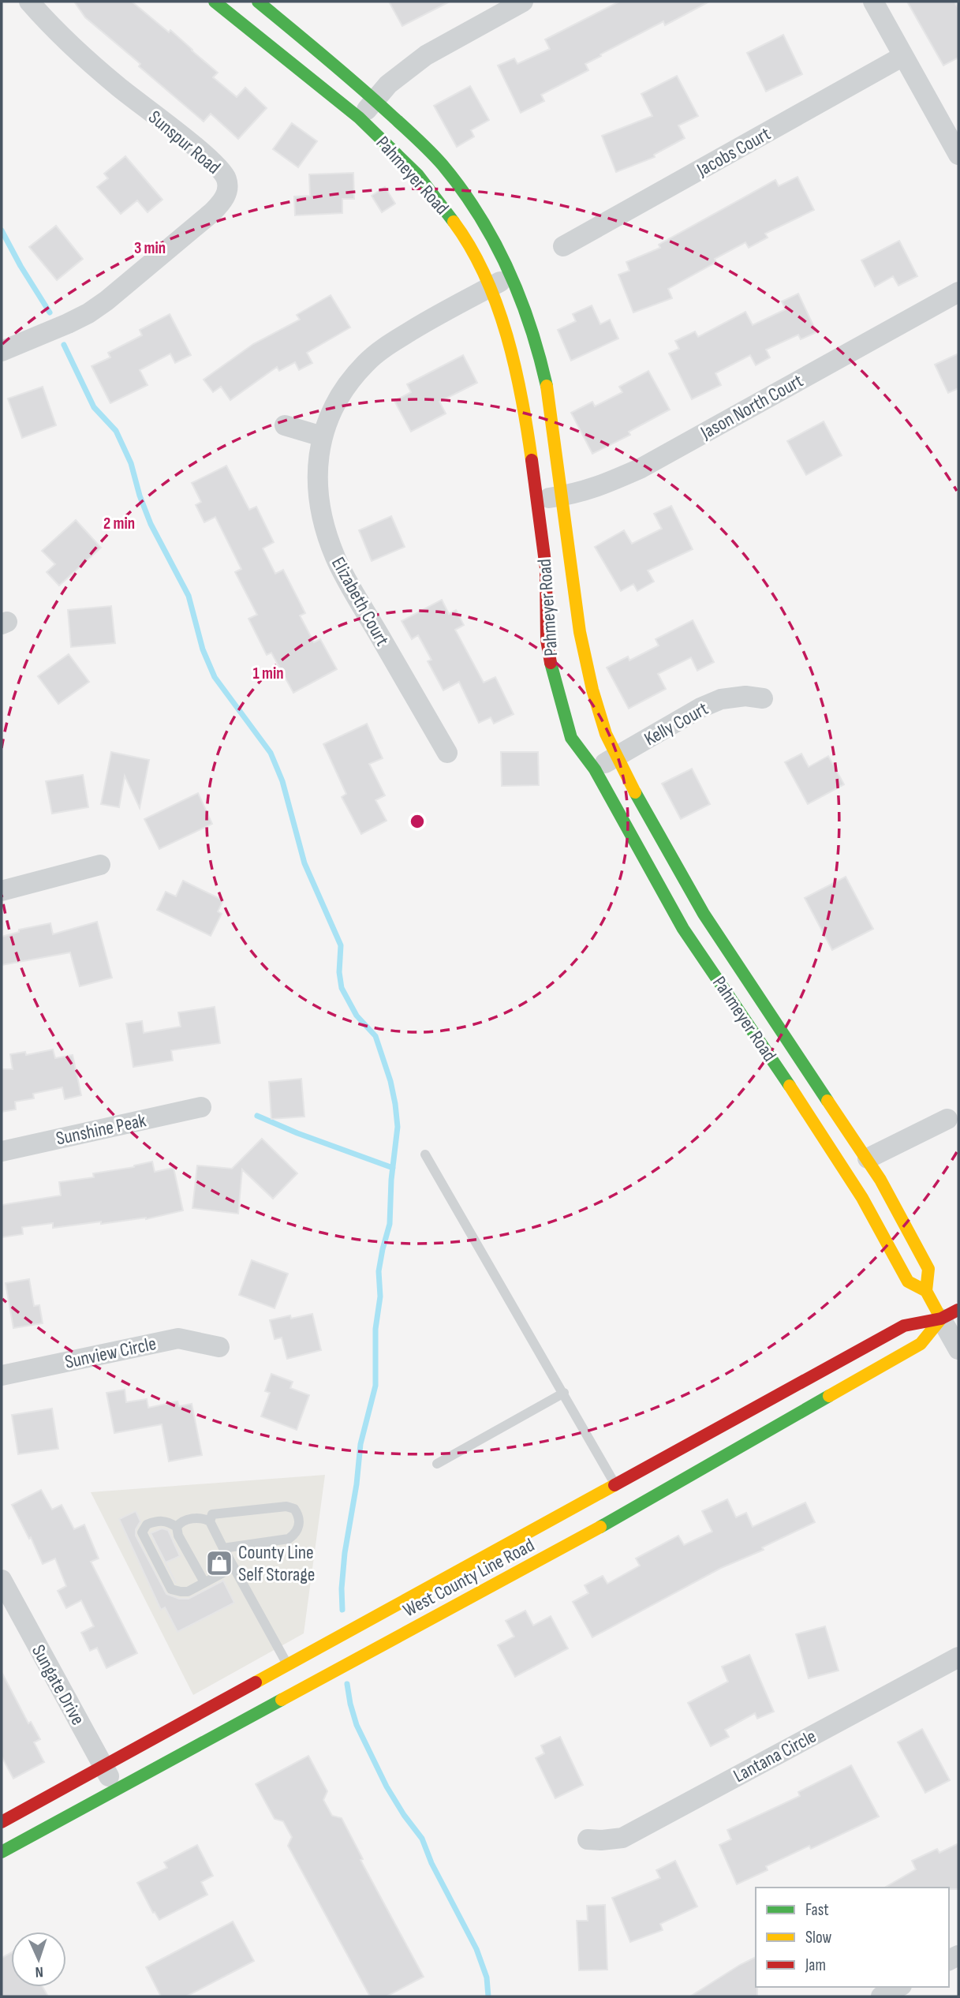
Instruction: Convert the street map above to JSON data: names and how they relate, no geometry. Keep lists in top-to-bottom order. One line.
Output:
{"streets":{"street":["Sunspur Road","Jacobs Court","Pahmeyer Road","Jason North Court","Elizabeth Court","Kelly Court","Sunshine Peak","Sunview Circle","West County Line Road","Sungate Drive","Lantana Circle"]},"crossings":[["Pahmeyer Road","Jason North Court"],["Pahmeyer Road","Elizabeth Court"],["Pahmeyer Road","Kelly Court"],["Pahmeyer Road","West County Line Road"],["West County Line Road","Sungate Drive"]],"places":{"shop":["County Line Self Storage"]},"legend":["Fast","Slow","Jam"],"north":"bottom","rings":["3 min","2 min","1 min"]}
